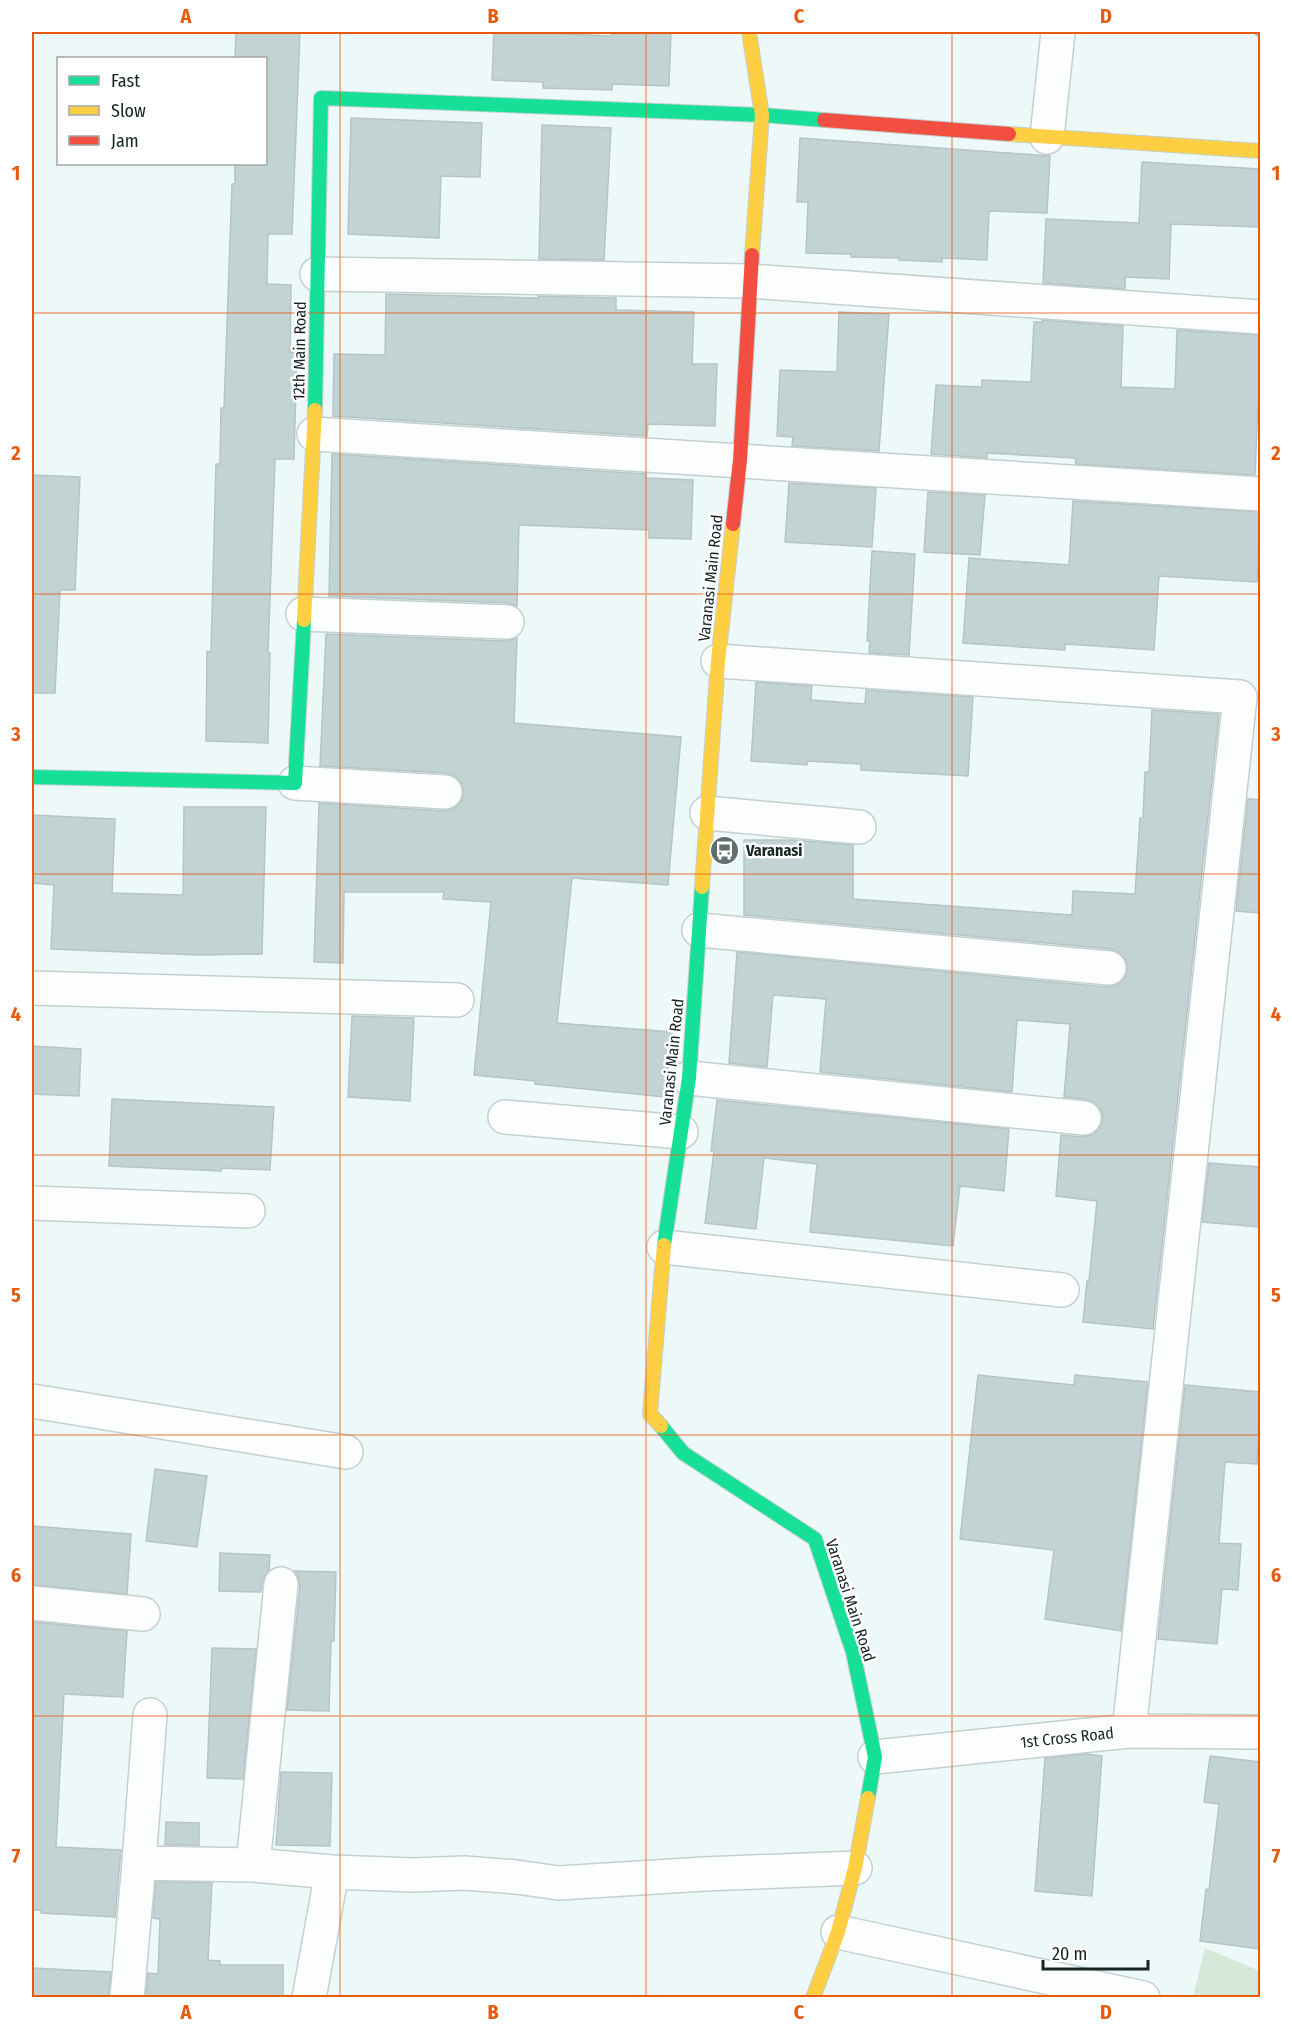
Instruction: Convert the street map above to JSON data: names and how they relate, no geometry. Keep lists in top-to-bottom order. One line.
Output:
{"streets":{"street":["12th Main Road","Varanasi Main Road","1st Cross Road"]},"crossings":[["12th Main Road","Varanasi Main Road"],["Varanasi Main Road","1st Cross Road"]],"places":{"bus stop":["Varanasi"]},"legend":["Fast","Slow","Jam"],"scale_bar":"20 m","grid":{"columns":["A","B","C","D"],"rows":["1","2","3","4","5","6","7"]}}
